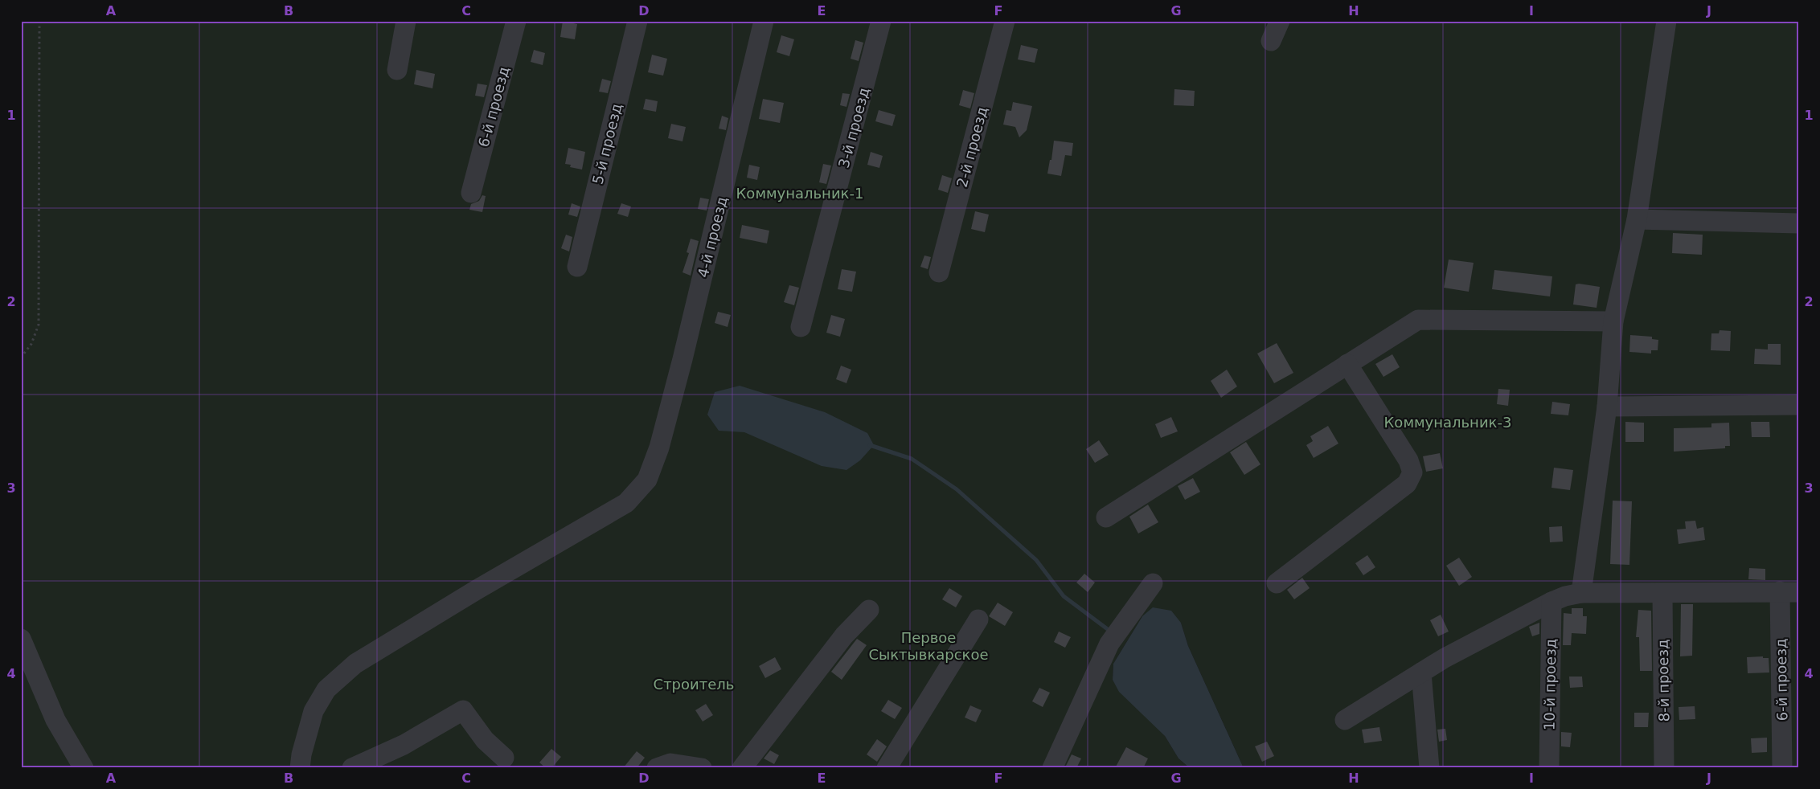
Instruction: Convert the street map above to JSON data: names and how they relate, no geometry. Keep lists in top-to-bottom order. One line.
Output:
{"streets":{"street":["6-й проезд","3-й проезд","5-й проезд","2-й проезд","4-й проезд","8-й проезд","10-й проезд"]},"parks":["Коммунальник-1","Коммунальник-3","Первое Сыктывкарское","Строитель"],"grid":{"columns":["A","B","C","D","E","F","G","H","I","J"],"rows":["1","2","3","4"]}}
